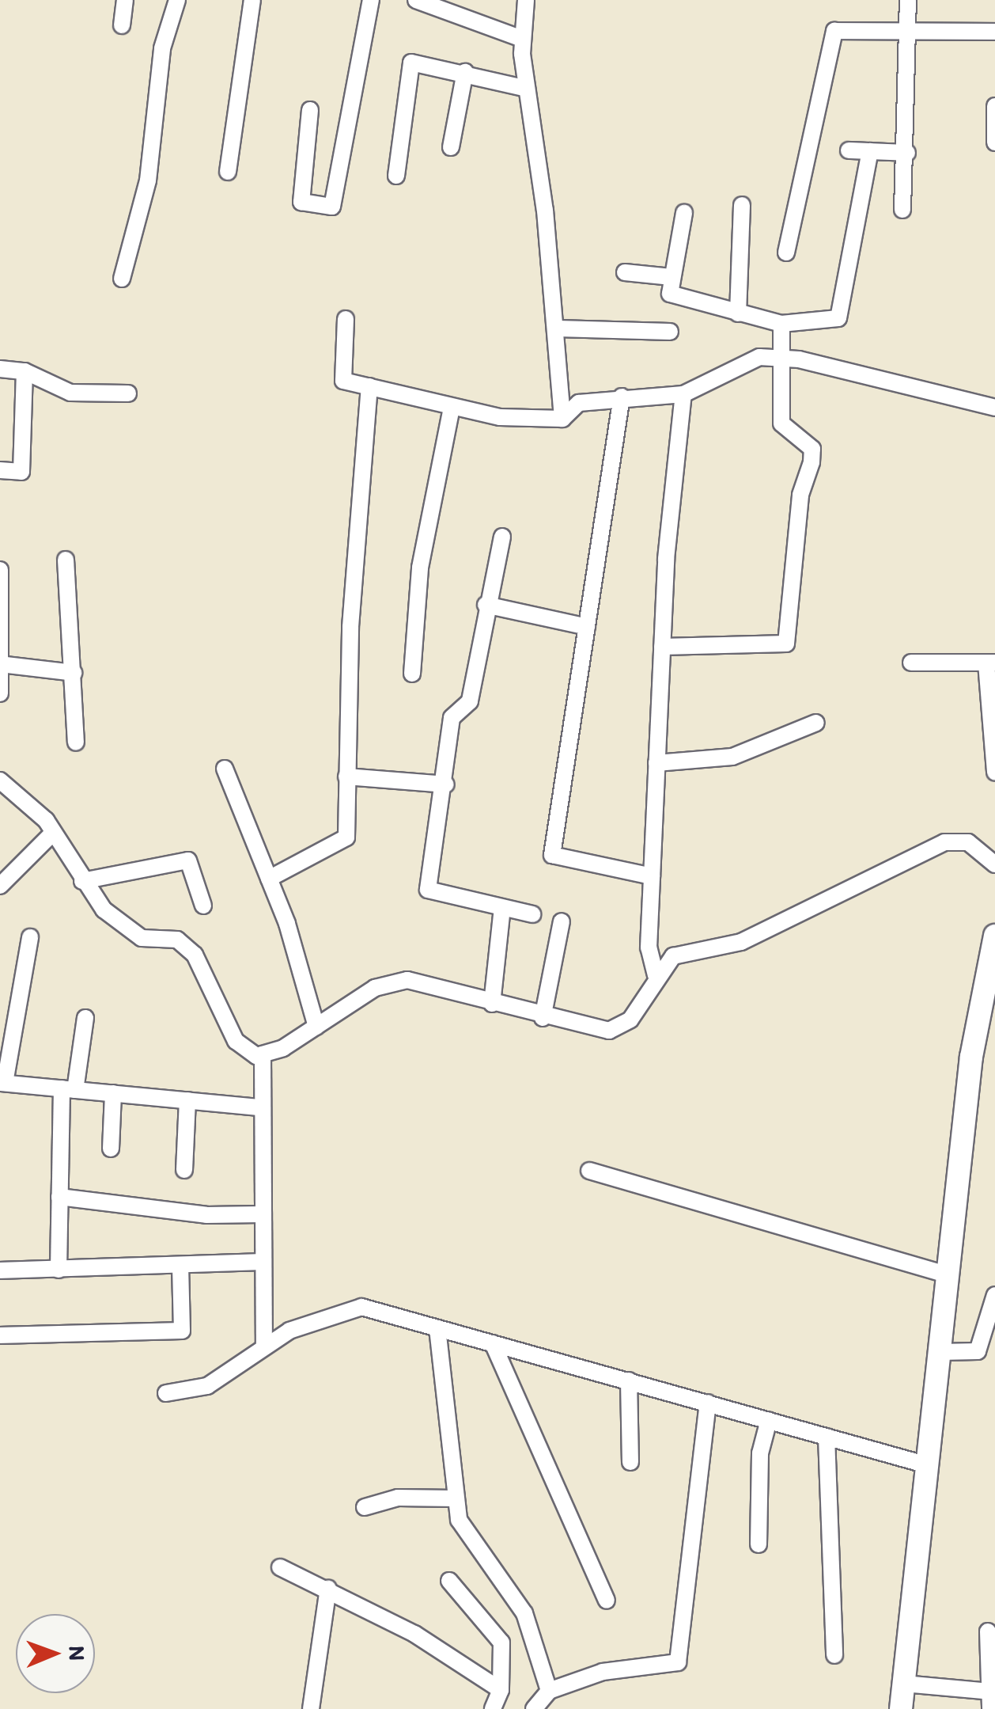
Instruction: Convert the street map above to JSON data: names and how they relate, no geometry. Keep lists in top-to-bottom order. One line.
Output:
{"north":"right"}
